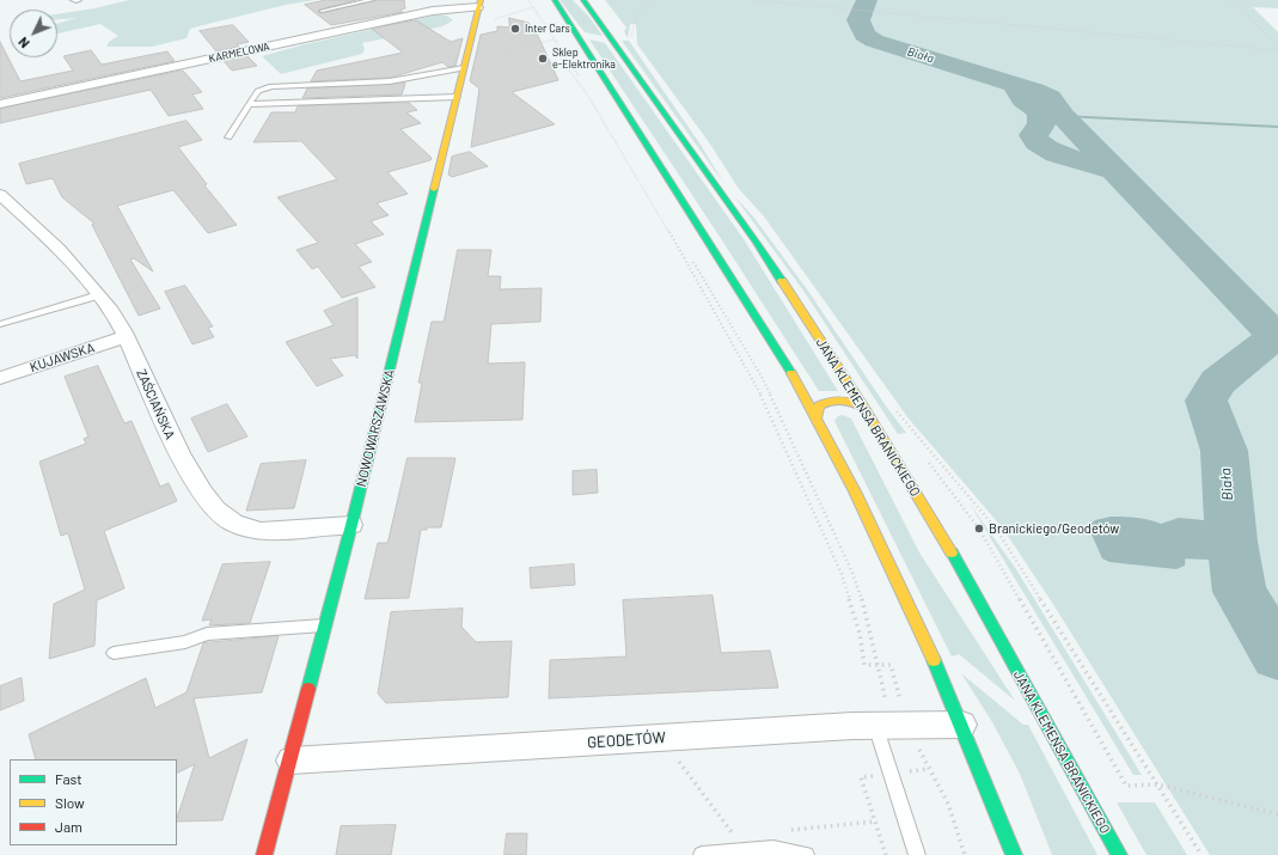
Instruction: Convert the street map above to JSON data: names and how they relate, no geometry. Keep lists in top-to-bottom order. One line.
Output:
{"streets":{"main road":["JANA KLEMENSA BRANICKIEGO","NOWOWARSZAWSKA"],"street":["KARMELOWA","KUJAWSKA","ZAŚCIAŃSKA","GEODETÓW"]},"crossings":[["KARMELOWA","NOWOWARSZAWSKA"],["KUJAWSKA","ZAŚCIAŃSKA"],["ZAŚCIAŃSKA","NOWOWARSZAWSKA"],["NOWOWARSZAWSKA","GEODETÓW"]],"water":["Biała"],"places":["Inter Cars","Sklep e-Elektronika","Branickiego/Geodetów"],"legend":["Fast","Slow","Jam"],"north":"bottom left"}
